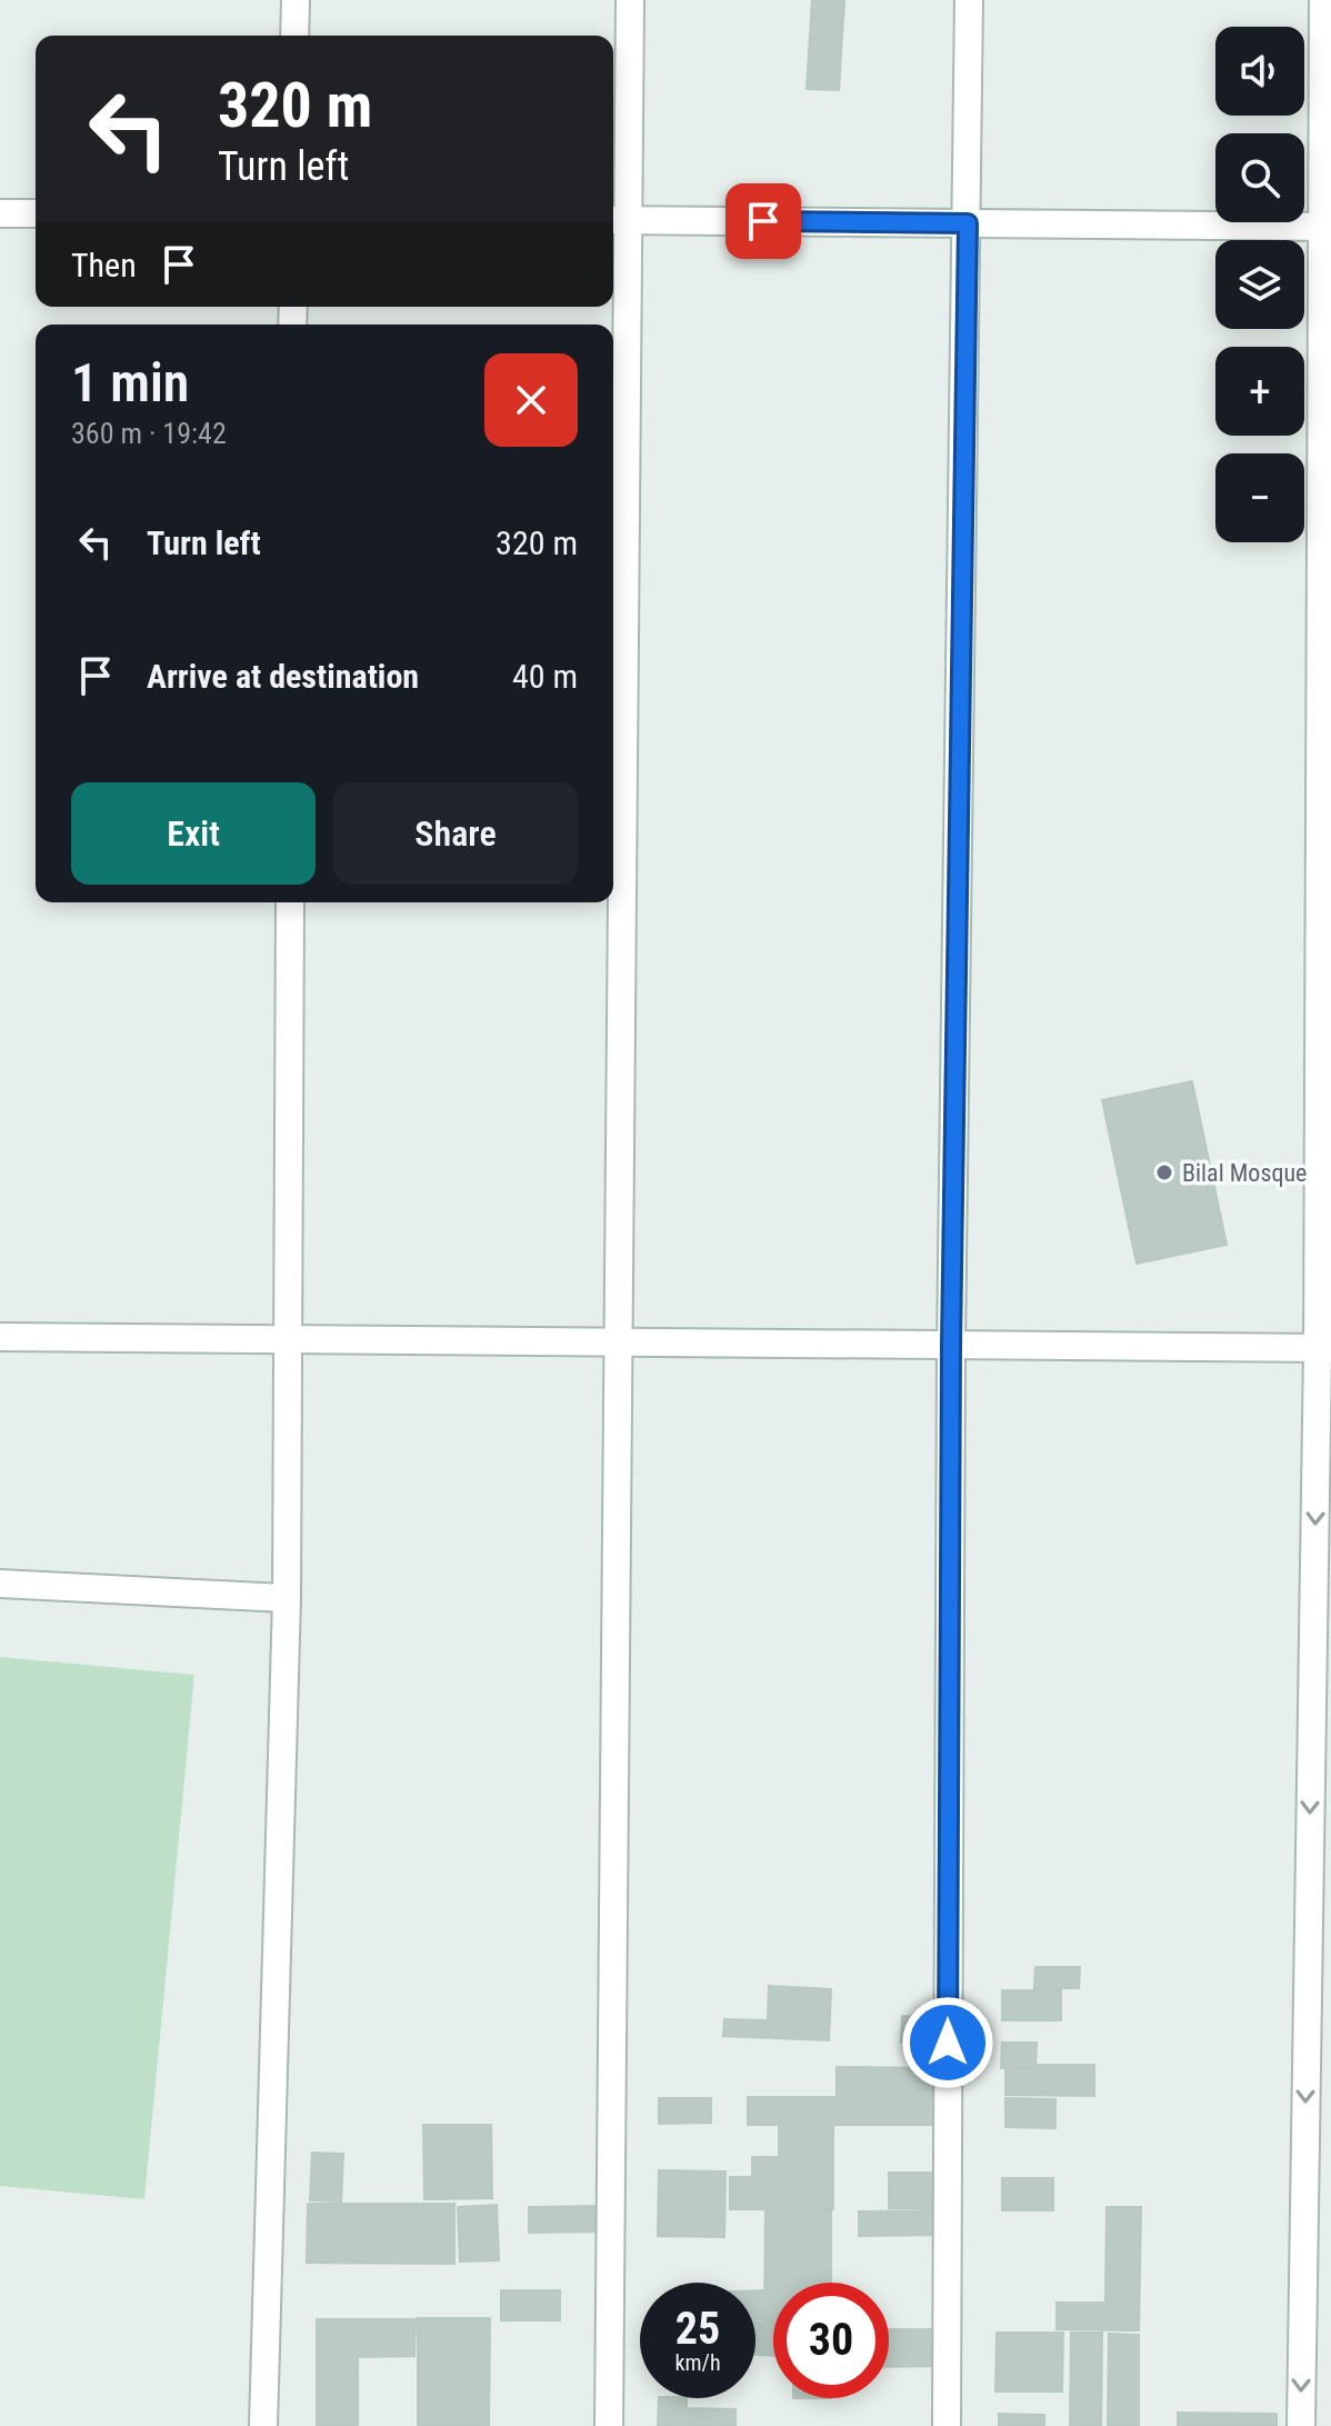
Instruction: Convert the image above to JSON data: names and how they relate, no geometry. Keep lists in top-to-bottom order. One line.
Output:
{"places":["Bilal Mosque"],"page":{"map_buttons":["+","−"],"turn":["320 m","Turn left"],"then":"Then","heading":["1 min","360 m · 19:42"],"list":[{"name":"Turn left","value":"320 m"},{"name":"Arrive at destination","value":"40 m"}],"buttons":["Exit","Share"],"speed":"25 km/h","limit":"30"}}
